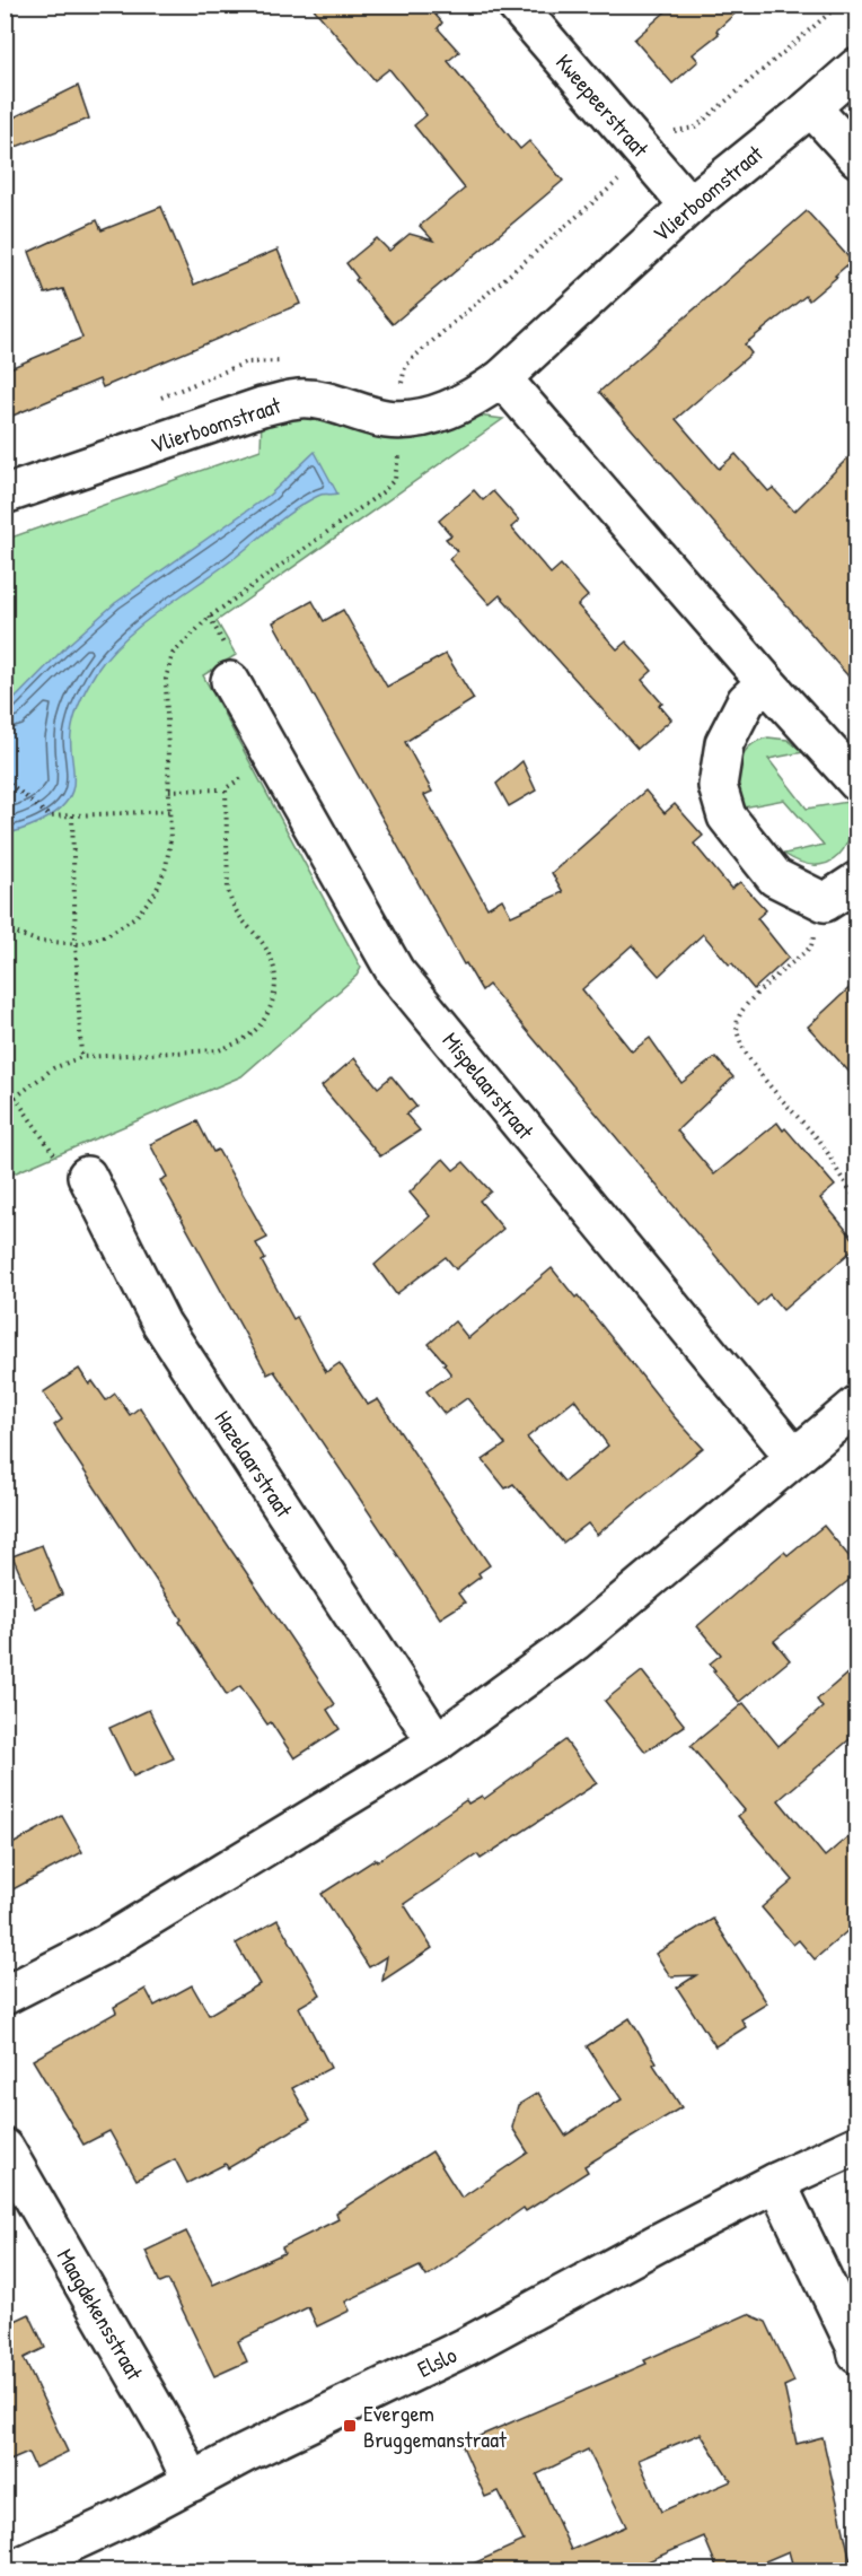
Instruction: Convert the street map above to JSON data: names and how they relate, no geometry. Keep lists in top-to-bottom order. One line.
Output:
{"streets":{"street":["Kweepeerstraat","Vlierboomstraat","Mispelaarstraat","Hazelaarstraat","Maagdekensstraat","Elslo"]},"crossings":[["Kweepeerstraat","Vlierboomstraat"],["Maagdekensstraat","Elslo"]],"places":{"transit":["Evergem Bruggemanstraat"]}}
